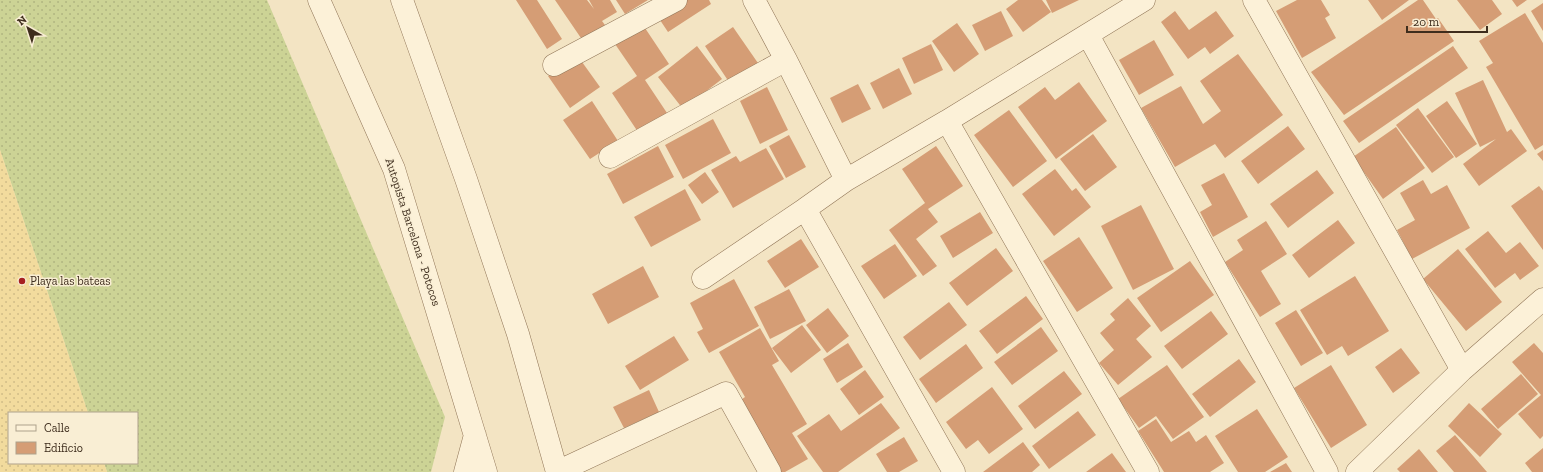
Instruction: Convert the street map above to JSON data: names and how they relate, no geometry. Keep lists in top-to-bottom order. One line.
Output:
{"streets":{"street":["Autopista Barcelona - Potocos"]},"places":["Playa las bateas"],"legend":["Calle","Edificio"],"scale_bar":"20 m","north":"top left"}
